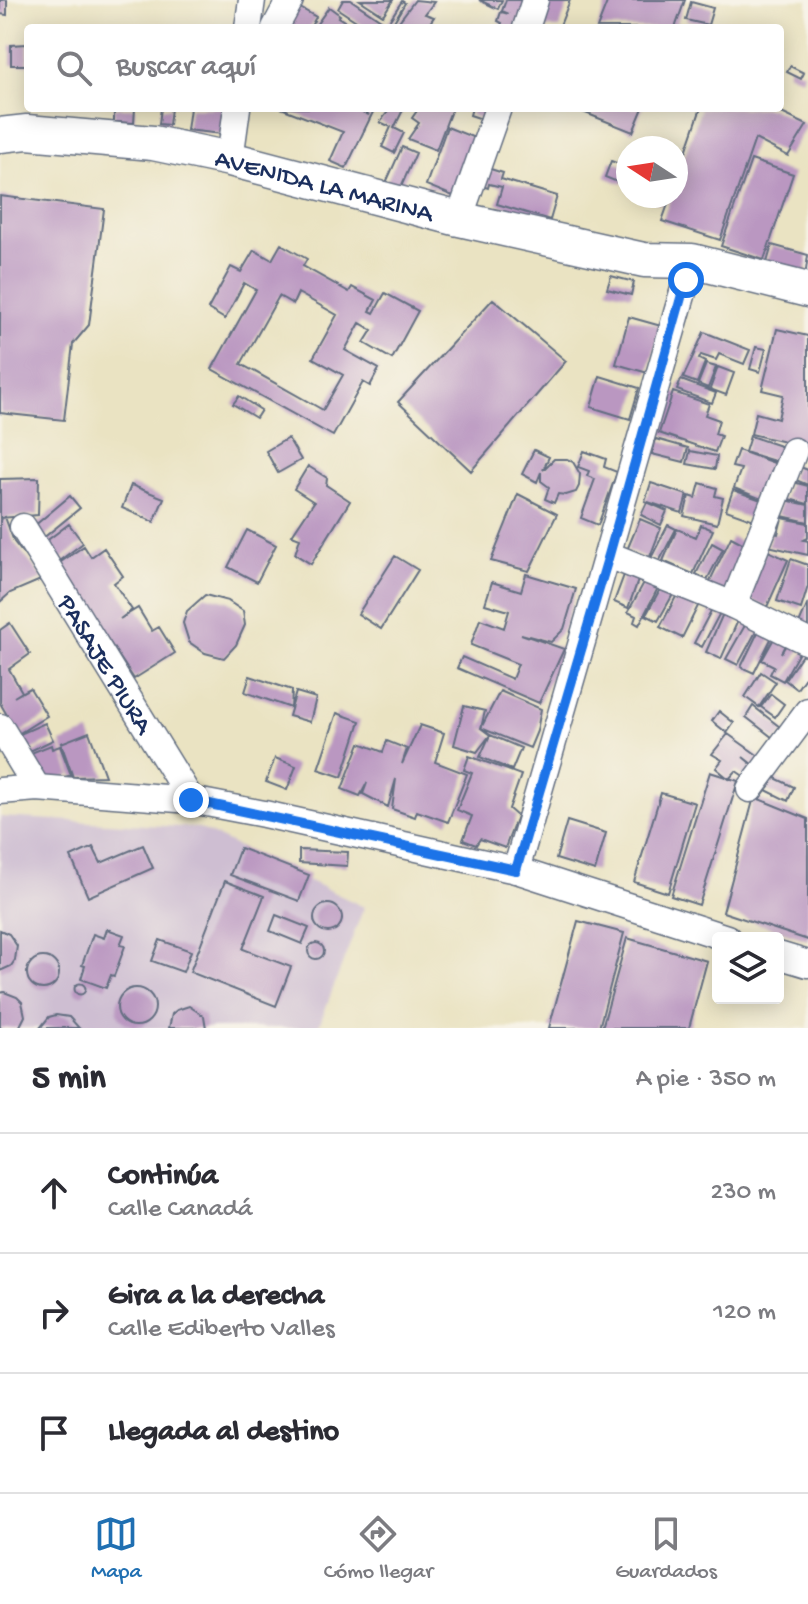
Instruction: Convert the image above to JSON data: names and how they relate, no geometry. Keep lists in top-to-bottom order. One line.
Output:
{"streets":{"main road":["AVENIDA LA MARINA"],"street":["PASAJE PIURA"]},"north":"left","page":{"search":"Buscar aquí","heading":["5 min","A pie · 350 m"],"list":[["Continúa","Calle Canadá","230 m"],["Gira a la derecha","Calle Ediberto Valles","120 m"],"Llegada al destino"],"nav":["Mapa","Cómo llegar","Guardados"]}}
